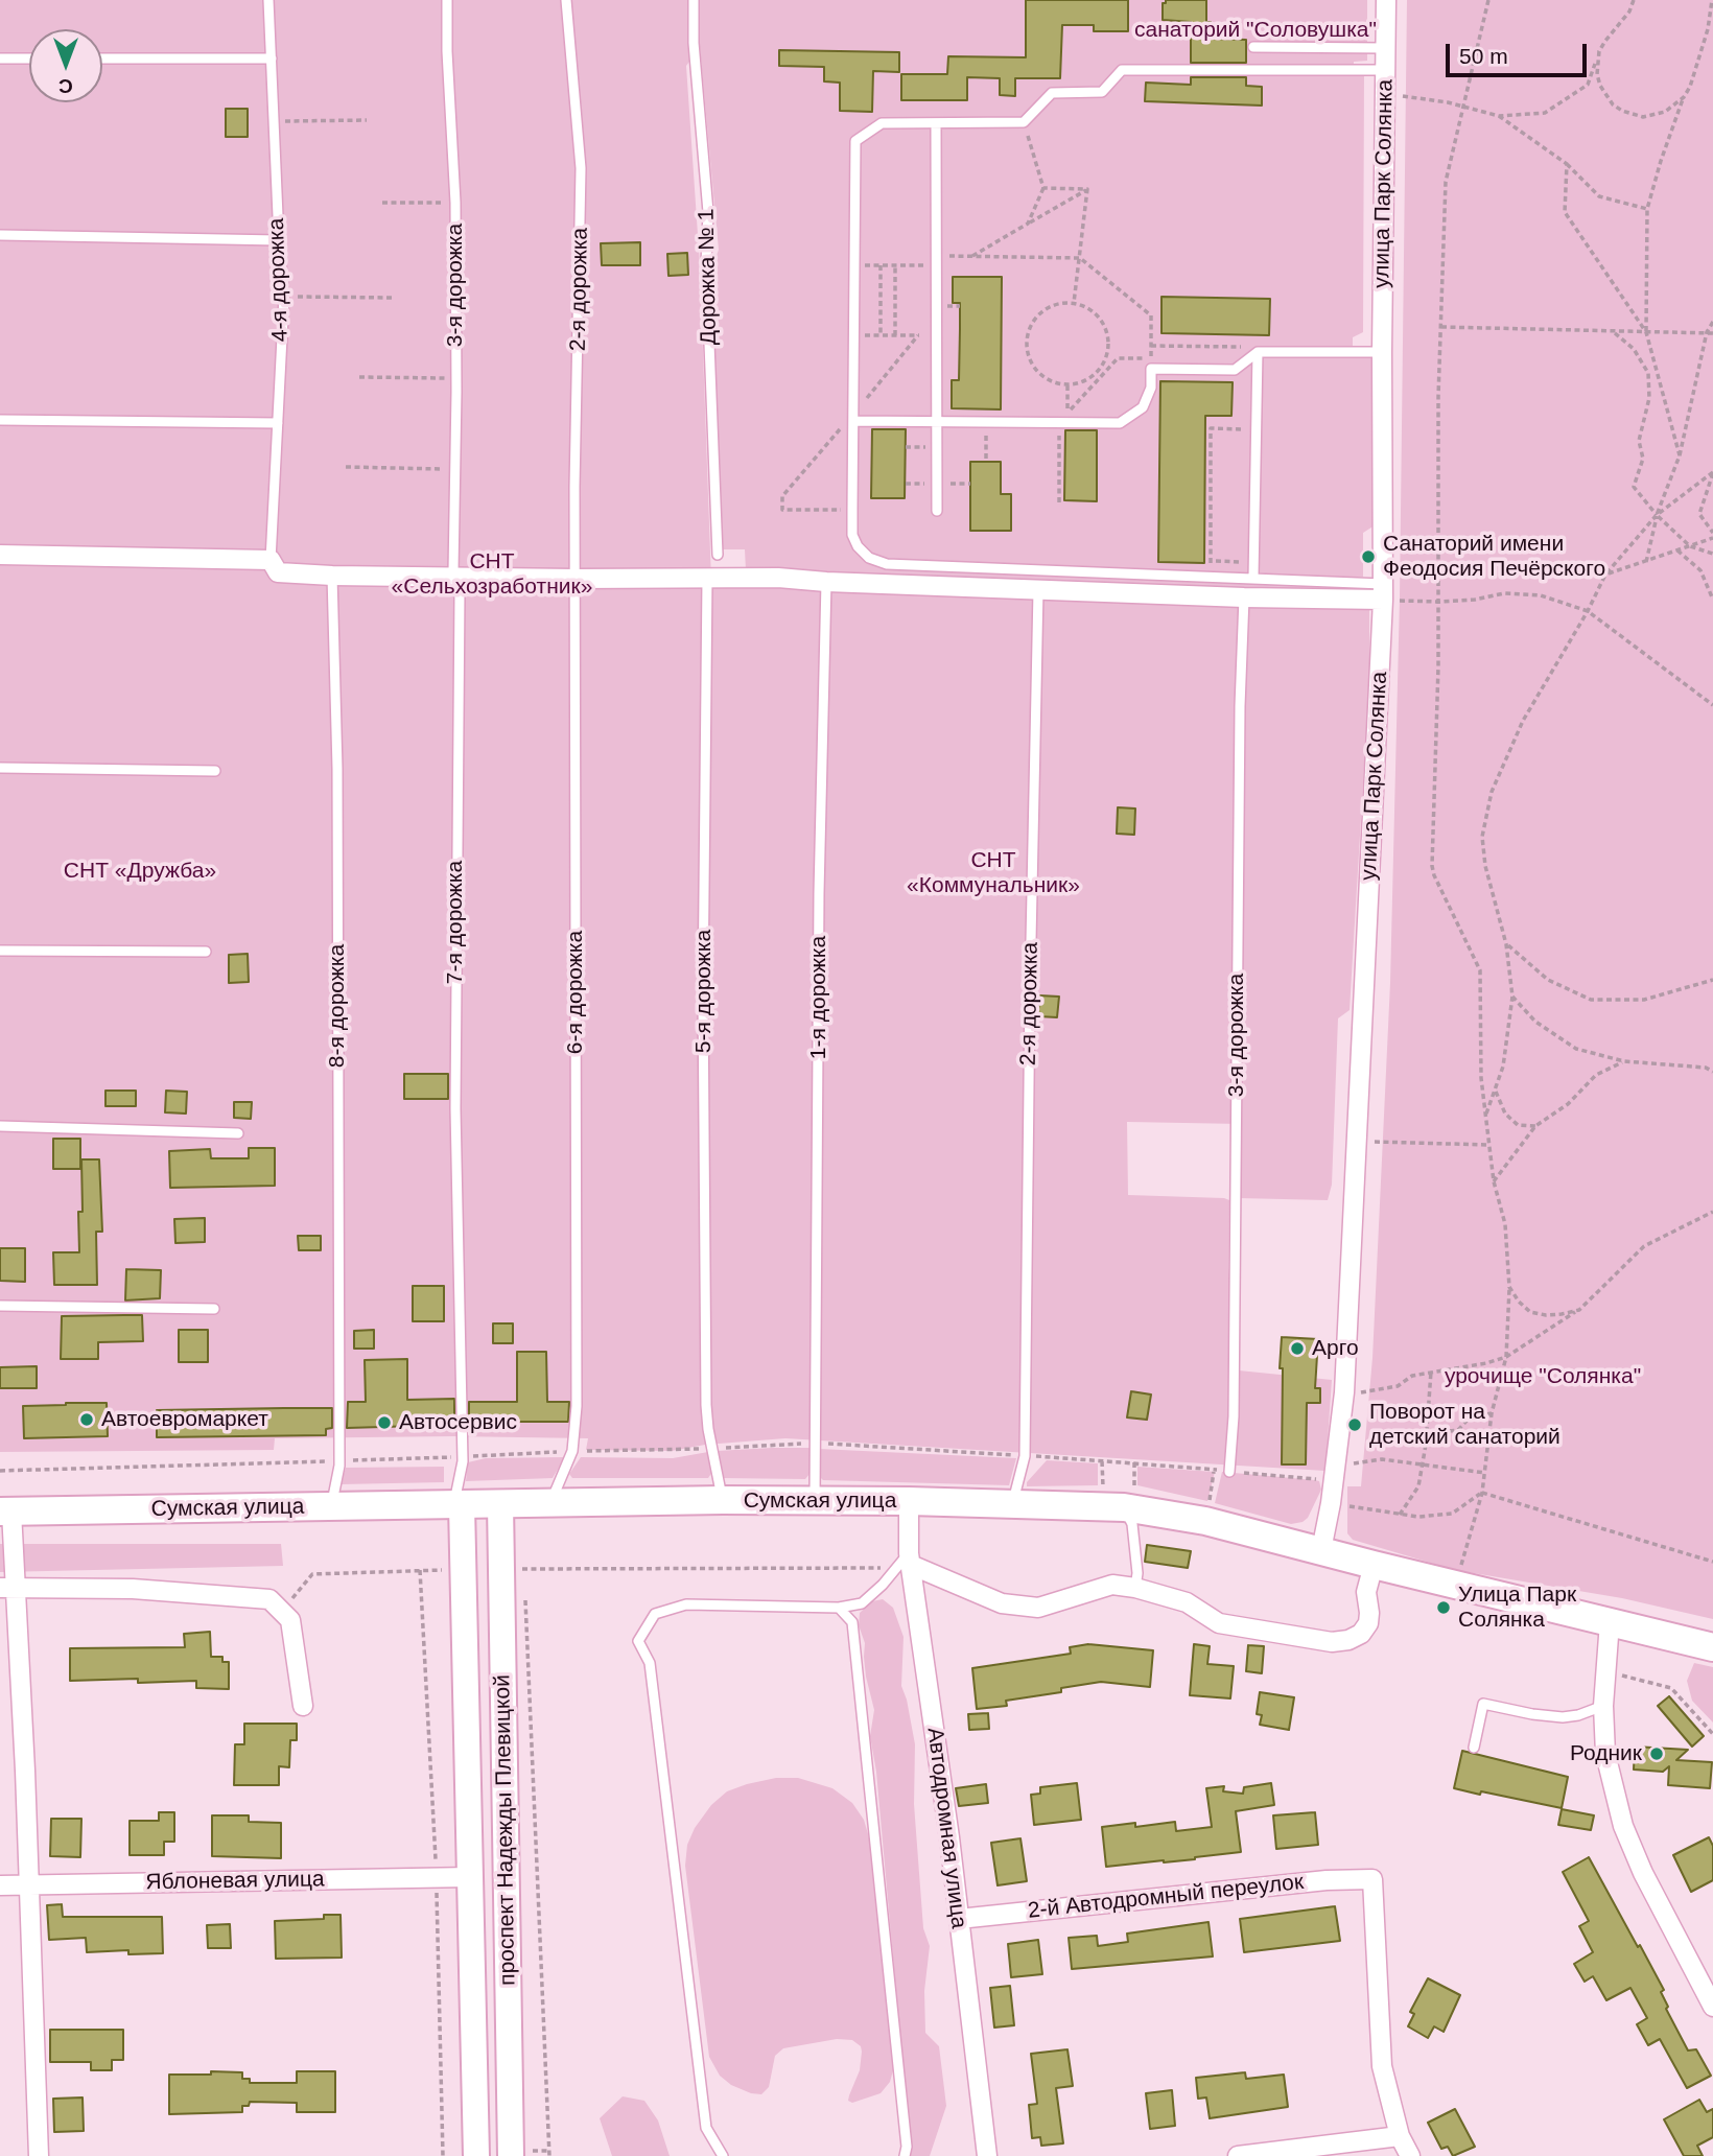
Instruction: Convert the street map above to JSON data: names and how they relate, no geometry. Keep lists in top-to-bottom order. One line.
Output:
{"streets":{"main road":["Сумская улица","проспект Надежды Плевицкой"],"street":["улица Парк Солянка","Автодромная улица","Яблоневая улица","2-й Автодромный переулок"],"lane":["Дорожка № 1","4-я дорожка","3-я дорожка","2-я дорожка","7-я дорожка","5-я дорожка","6-я дорожка","1-я дорожка","8-я дорожка"]},"crossings":[["улица Парк Солянка","Сумская улица"],["3-я дорожка","7-я дорожка"],["2-я дорожка","6-я дорожка"],["2-я дорожка","Сумская улица"],["7-я дорожка","Сумская улица"],["7-я дорожка","проспект Надежды Плевицкой"],["5-я дорожка","Сумская улица"],["6-я дорожка","Сумская улица"],["1-я дорожка","Сумская улица"],["8-я дорожка","Сумская улица"],["Сумская улица","Автодромная улица"],["Сумская улица","проспект Надежды Плевицкой"],["Автодромная улица","2-й Автодромный переулок"],["проспект Надежды Плевицкой","Яблоневая улица"]],"parks":["cанаторий \"Соловушка\"","СНТ «Сельхозработник»","СНТ «Коммунальник»","СНТ «Дружба»","урочище \"Солянка\""],"places":["Санаторий имени Феодосия Печёрского","Арго","Автоевромаркет","Автосервис","Поворот на детский санаторий","Улица Парк Солянка","Родник"],"scale_bar":"50 m","north":"bottom"}
